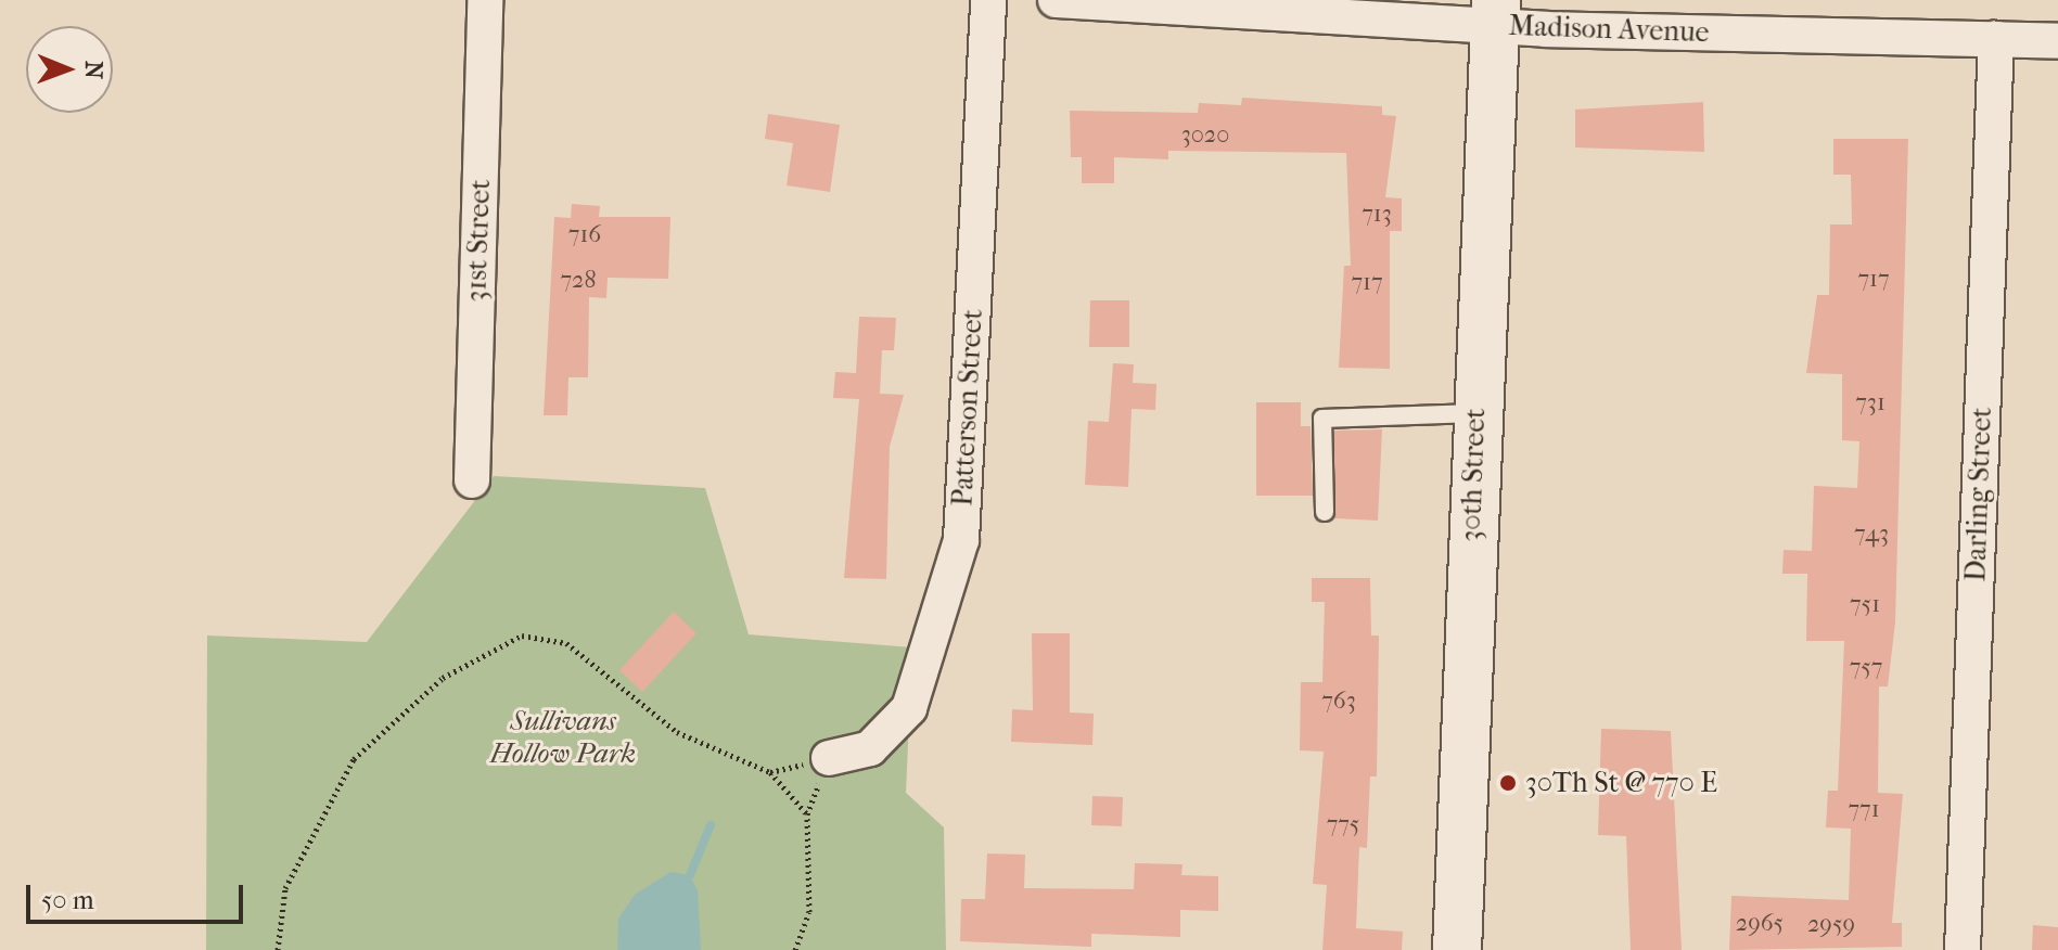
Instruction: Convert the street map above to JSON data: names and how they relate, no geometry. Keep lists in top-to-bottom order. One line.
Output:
{"streets":{"main road":["30th Street"],"street":["Madison Avenue","31st Street","Patterson Street","Darling Street"]},"crossings":[["Madison Avenue","30th Street"],["Madison Avenue","Darling Street"]],"parks":["Sullivans Hollow Park"],"places":["30Th St @ 770 E"],"house_numbers":["3020","713","716","717","728","717","731","743","751","757","763","771","775","2965","2959"],"scale_bar":"50 m","north":"right"}
